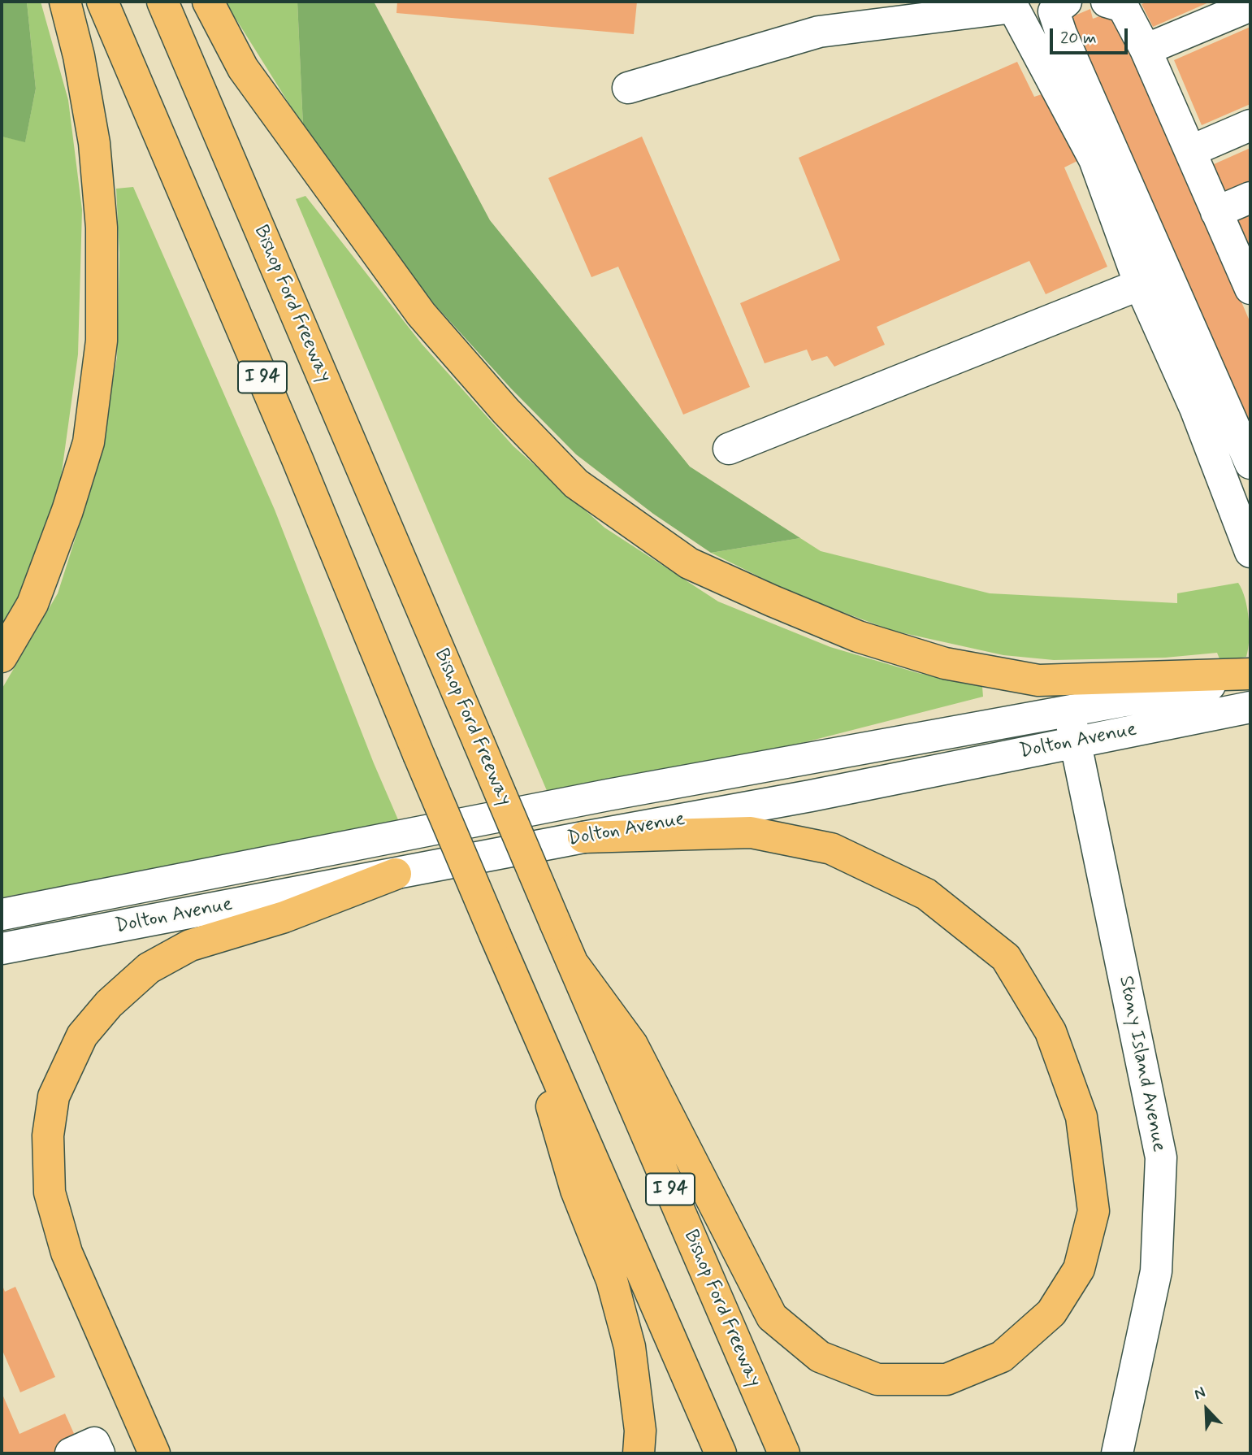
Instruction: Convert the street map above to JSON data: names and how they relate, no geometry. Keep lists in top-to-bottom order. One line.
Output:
{"streets":{"highway":["Bishop Ford Freeway","I 94"],"street":["Dolton Avenue","Stony Island Avenue"]},"crossings":[["Dolton Avenue","Stony Island Avenue"]],"scale_bar":"20 m","north":"top left"}
